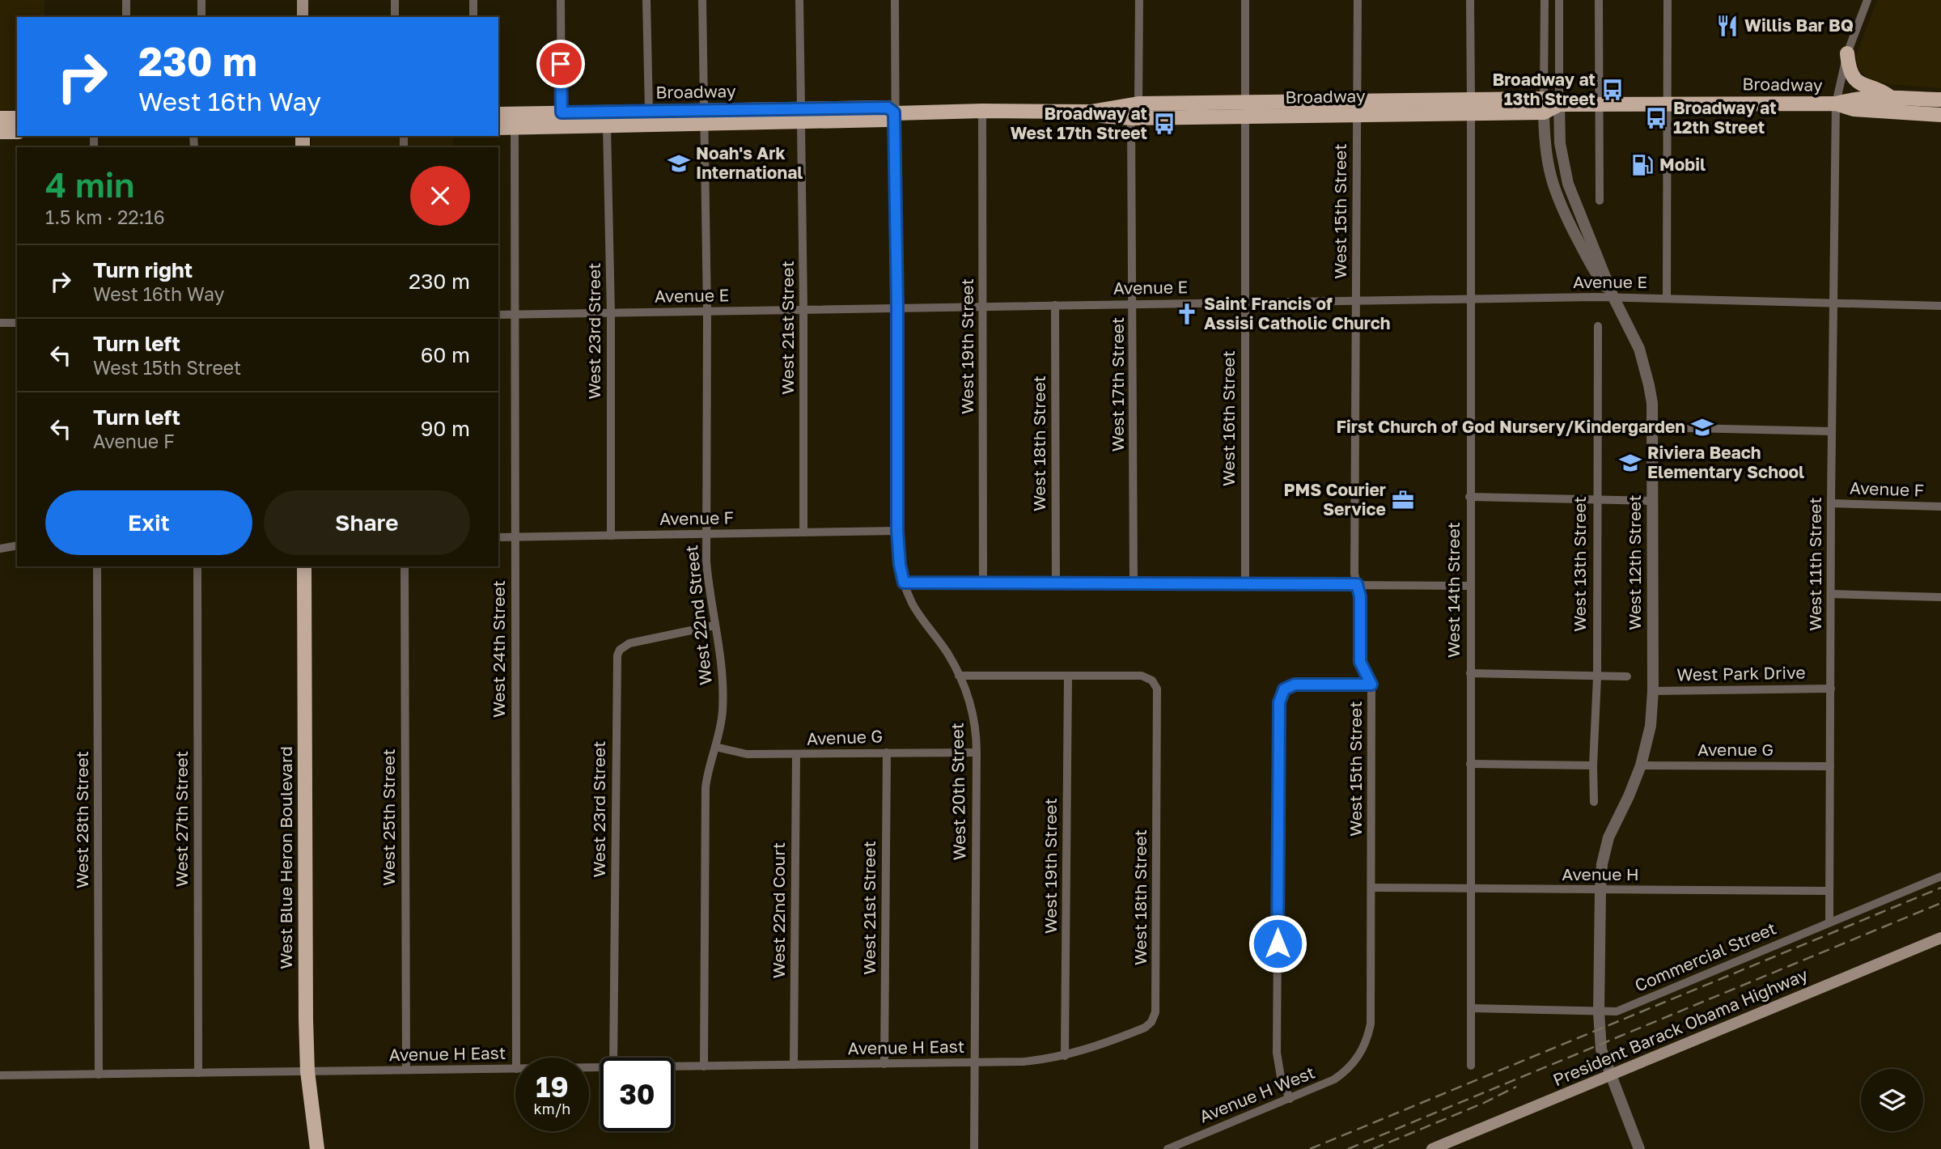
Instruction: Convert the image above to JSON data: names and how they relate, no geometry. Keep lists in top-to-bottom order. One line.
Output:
{"streets":{"main road":["Broadway","West Blue Heron Boulevard","President Barack Obama Highway"],"street":["West 15th Street","Avenue E","West 21st Street","West 23rd Street","West 19th Street","West 17th Street","West 16th Street","West 18th Street","Avenue F","West 12th Street","West 13th Street","West 11th Street","West 14th Street","West 22nd Street","West 24th Street","West Park Drive","Avenue G","West 20th Street","West 25th Street","West 27th Street","West 28th Street","Avenue H","West 22nd Court","Commercial Street","Avenue H East","Avenue H West"]},"crossings":[["Broadway","West 15th Street"],["Broadway","West 21st Street"],["Broadway","West 23rd Street"],["Broadway","West 19th Street"],["Broadway","West 17th Street"],["Broadway","West 16th Street"],["Broadway","West 12th Street"],["Broadway","West 11th Street"],["Broadway","West 14th Street"],["Broadway","West 22nd Street"],["Broadway","West 24th Street"],["Broadway","West 20th Street"],["West 15th Street","Avenue E"],["West 15th Street","Avenue H"],["West 15th Street","Avenue H West"],["Avenue E","West 21st Street"],["Avenue E","West 23rd Street"],["Avenue E","West 19th Street"],["Avenue E","West 17th Street"],["Avenue E","West 16th Street"],["Avenue E","West 18th Street"],["Avenue E","West 12th Street"],["Avenue E","West 11th Street"],["Avenue E","West 14th Street"],["Avenue E","West 22nd Street"],["Avenue E","West 24th Street"],["Avenue E","West 20th Street"],["West 21st Street","Avenue F"],["West 21st Street","Avenue G"],["West 21st Street","Avenue H East"],["West 23rd Street","Avenue F"],["West 23rd Street","West 22nd Street"],["West 19th Street","West 18th Street"],["West 19th Street","Avenue H East"],["West 18th Street","Avenue H East"],["Avenue F","West 11th Street"],["Avenue F","West 22nd Street"],["Avenue F","West 24th Street"],["Avenue F","West 20th Street"],["West 12th Street","West Park Drive"],["West 12th Street","Avenue G"],["West 11th Street","West Park Drive"],["West 11th Street","Avenue G"],["West 11th Street","Avenue H"],["West 11th Street","Commercial Street"],["West 14th Street","Avenue H"],["West 14th Street","Commercial Street"],["West 22nd Street","Avenue G"],["West 22nd Street","Avenue H East"],["Avenue G","West 20th Street"],["Avenue G","West 22nd Court"],["West 20th Street","Avenue H East"],["West 25th Street","Avenue H East"],["West 27th Street","Avenue H East"],["West 28th Street","Avenue H East"],["West Blue Heron Boulevard","Avenue H East"],["West 22nd Court","Avenue H East"]],"places":{"restaurant":["Willis Bar BQ"],"bus stop":["Broadway at 13th Street","Broadway at 12th Street","Broadway at West 17th Street"],"school or university":["Noah's Ark International","First Church of God Nursery/Kindergarden","Riviera Beach Elementary School"],"fuel station":["Mobil"],"church":["Saint Francis of Assisi Catholic Church"],"office":["PMS Courier Service"]},"page":{"turn":["230 m","West 16th Way"],"heading":["4 min","1.5 km · 22:16"],"list":[{"name":"Turn right","note":"West 16th Way","value":"230 m"},{"name":"Turn left","note":"West 15th Street","value":"60 m"},{"name":"Turn left","note":"Avenue F","value":"90 m"}],"buttons":["Exit","Share"],"speed":"19 km/h","limit":"30"}}
